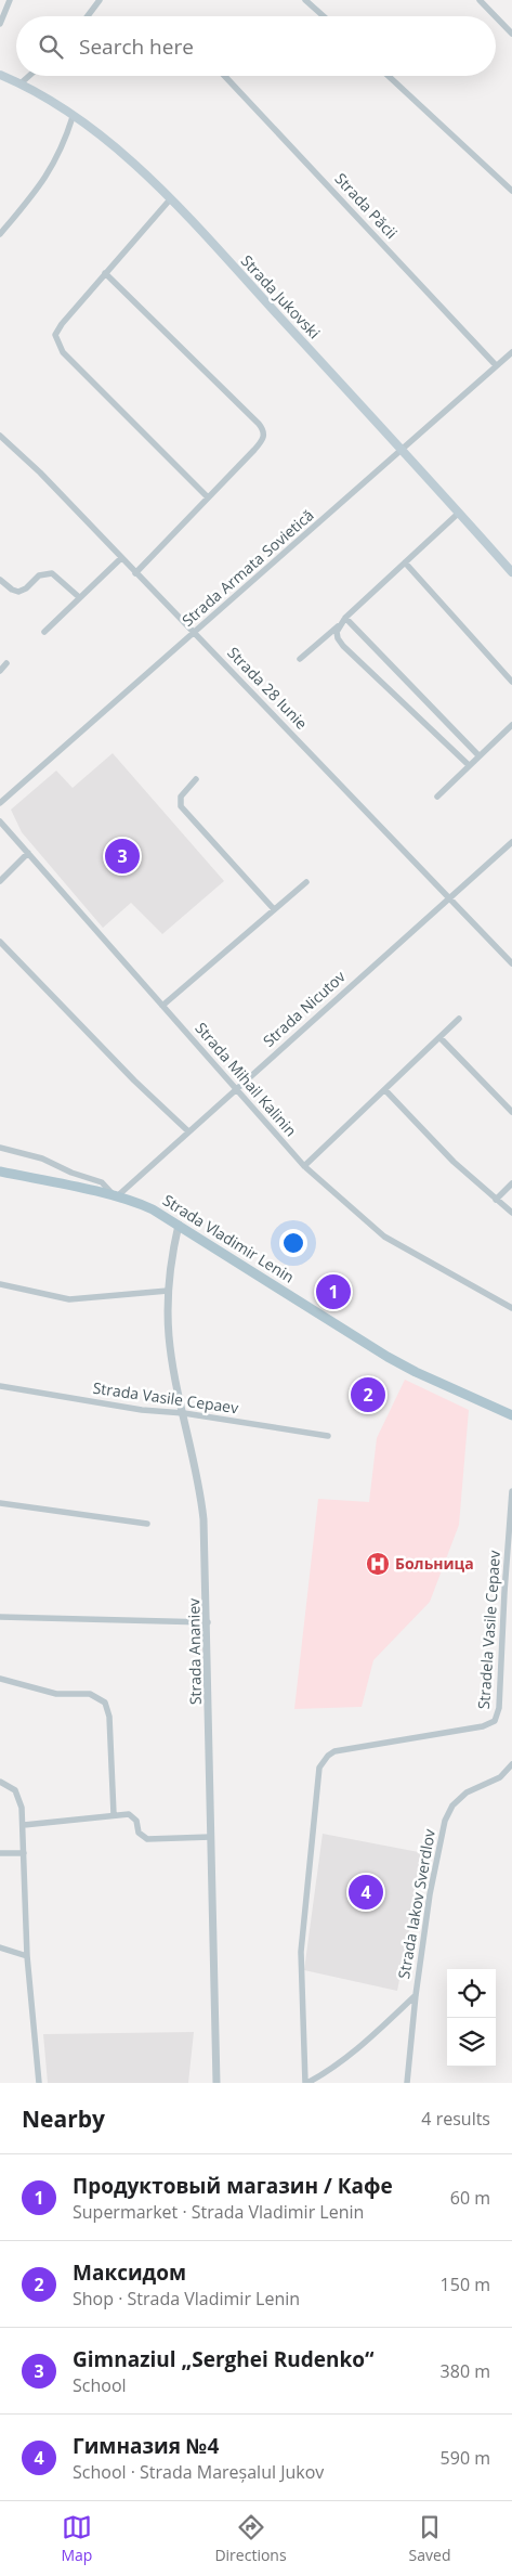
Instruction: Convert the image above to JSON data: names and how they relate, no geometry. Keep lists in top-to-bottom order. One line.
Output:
{"streets":{"main road":["Strada Jukovski","Strada Vladimir Lenin"],"street":["Strada Păcii","Strada Armata Sovietică","Strada 28 Iunie","Strada Nicutov","Strada Mihail Kalinin","Strada Vasile Cepaev","Stradela Vasile Cepaev","Strada Ananiev","Strada Iakov Sverdlov"]},"crossings":[["Strada Păcii","Strada Armata Sovietică"],["Strada Jukovski","Strada Armata Sovietică"],["Strada Armata Sovietică","Strada 28 Iunie"],["Strada 28 Iunie","Strada Nicutov"],["Strada Nicutov","Strada Mihail Kalinin"],["Strada Nicutov","Strada Vladimir Lenin"],["Strada Vladimir Lenin","Strada Ananiev"],["Strada Vasile Cepaev","Strada Ananiev"]],"places":{"hospital":["Больница"]},"page":{"search":"Search here","pins":["3","1","2","4"],"heading":["Nearby","4 results"],"list":[{"mark":"1","name":"Продуктовый магазин / Кафе","note":"Supermarket · Strada Vladimir Lenin","value":"60 m"},{"mark":"2","name":"Максидом","note":"Shop · Strada Vladimir Lenin","value":"150 m"},{"mark":"3","name":"Gimnaziul „Serghei Rudenko“","note":"School","value":"380 m"},{"mark":"4","name":"Гимназия №4","note":"School · Strada Mareșalul Jukov","value":"590 m"}],"nav":["Map","Directions","Saved"]}}
